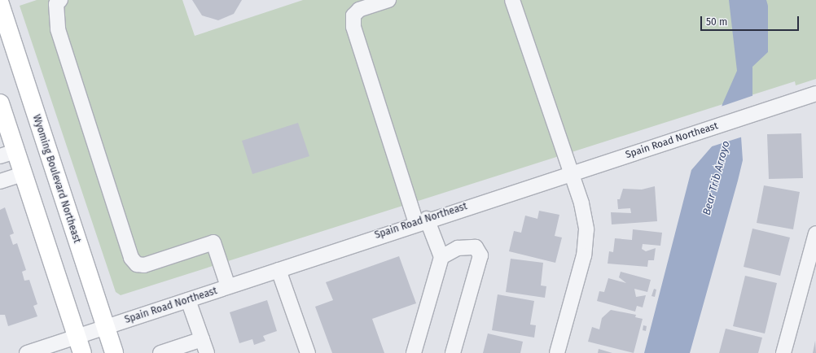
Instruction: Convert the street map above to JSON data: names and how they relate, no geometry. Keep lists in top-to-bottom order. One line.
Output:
{"streets":{"main road":["Wyoming Boulevard Northeast"],"street":["Spain Road Northeast"]},"crossings":[["Spain Road Northeast","Wyoming Boulevard Northeast"]],"water":["Bear Trib Arroyo"],"scale_bar":"50 m"}
